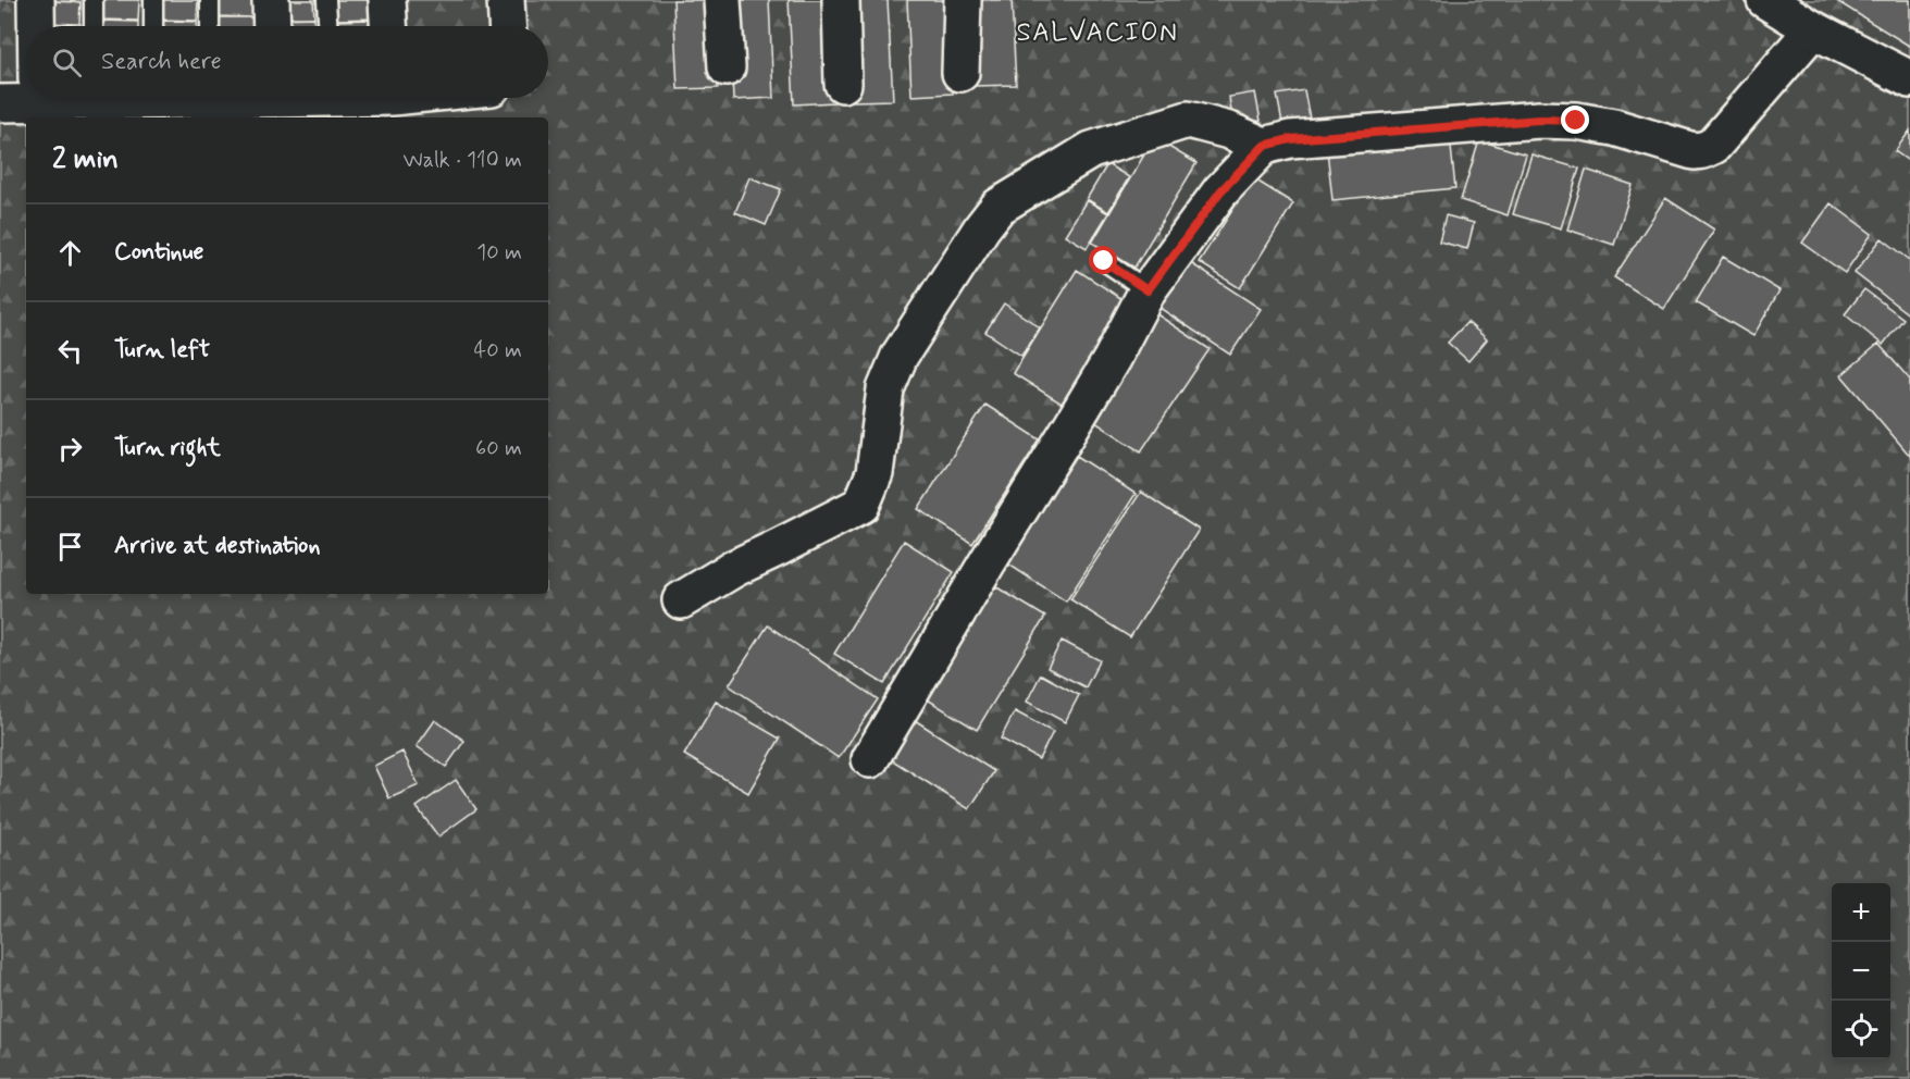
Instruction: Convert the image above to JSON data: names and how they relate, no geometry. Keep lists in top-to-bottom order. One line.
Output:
{"districts":["SALVACION"],"page":{"search":"Search here","heading":["2 min","Walk · 110 m"],"list":[["Continue","10 m"],["Turn left","40 m"],["Turn right","60 m"],"Arrive at destination"],"map_buttons":["+","−"]}}
